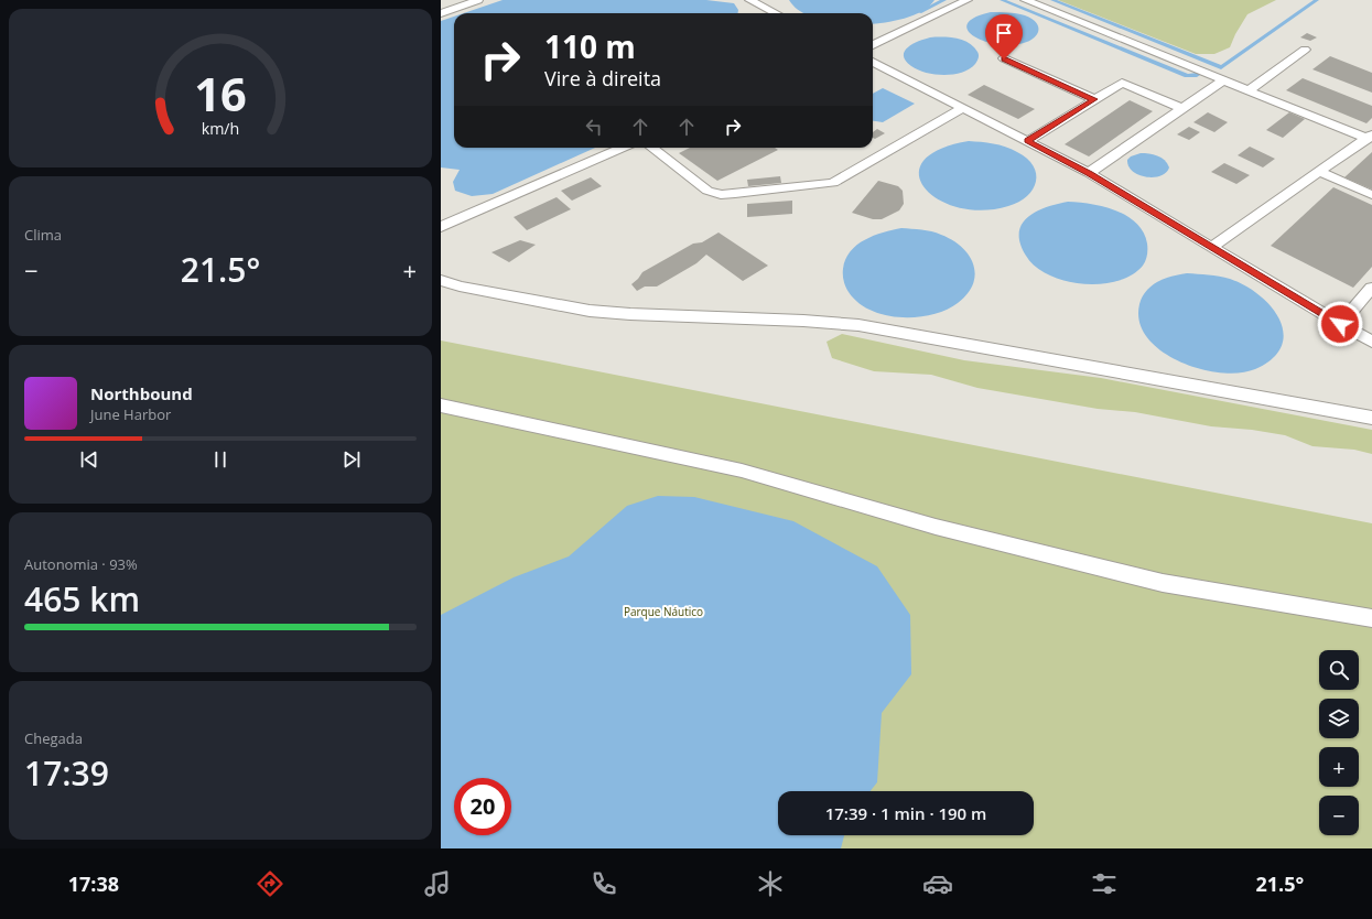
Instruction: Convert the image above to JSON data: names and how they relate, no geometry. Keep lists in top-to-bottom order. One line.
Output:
{"parks":["Parque Náutico"],"page":{"turn":["110 m","Vire à direita"],"tile":["Clima",["Autonomia · 93%","465 km"],["Chegada","17:39"]],"heat":["−","21.5°","+"],"song":["Northbound","June Harbor"],"map_buttons":["+","−"],"limit":"20","trip":"17:39 · 1 min · 190 m","tabs":["17:38","21.5°"],"gauge":["16","km/h"]}}
